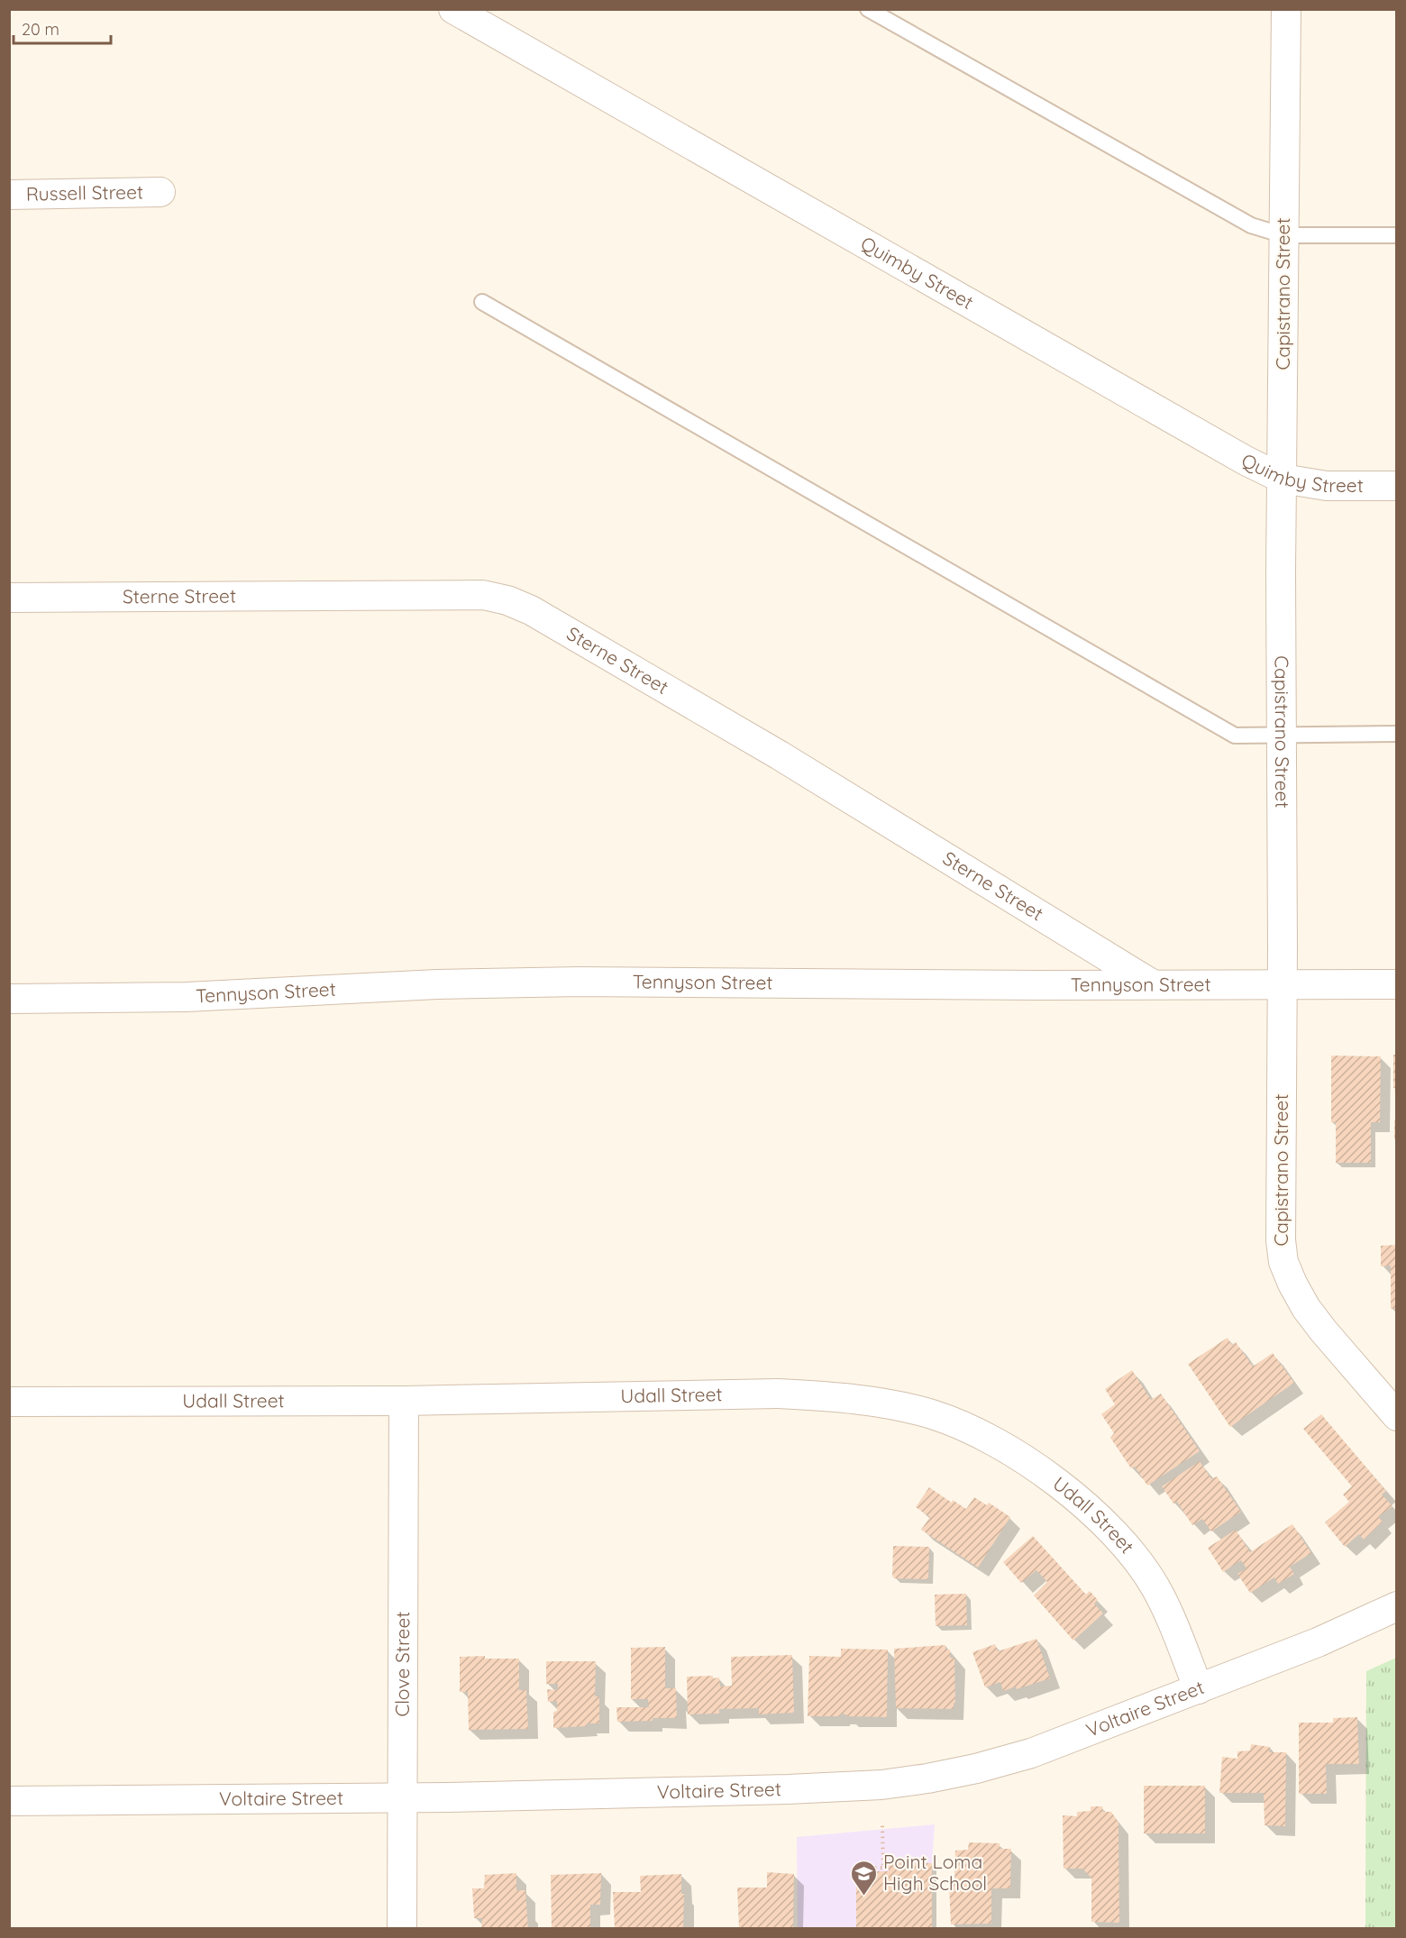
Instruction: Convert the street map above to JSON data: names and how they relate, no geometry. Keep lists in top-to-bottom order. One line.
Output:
{"streets":{"street":["Russell Street","Quimby Street","Capistrano Street","Sterne Street","Tennyson Street","Udall Street","Clove Street","Voltaire Street"]},"crossings":[["Quimby Street","Capistrano Street"],["Capistrano Street","Tennyson Street"],["Sterne Street","Tennyson Street"],["Udall Street","Clove Street"],["Udall Street","Voltaire Street"],["Clove Street","Voltaire Street"]],"places":{"school or university":["Point Loma High School"]},"scale_bar":"20 m"}
